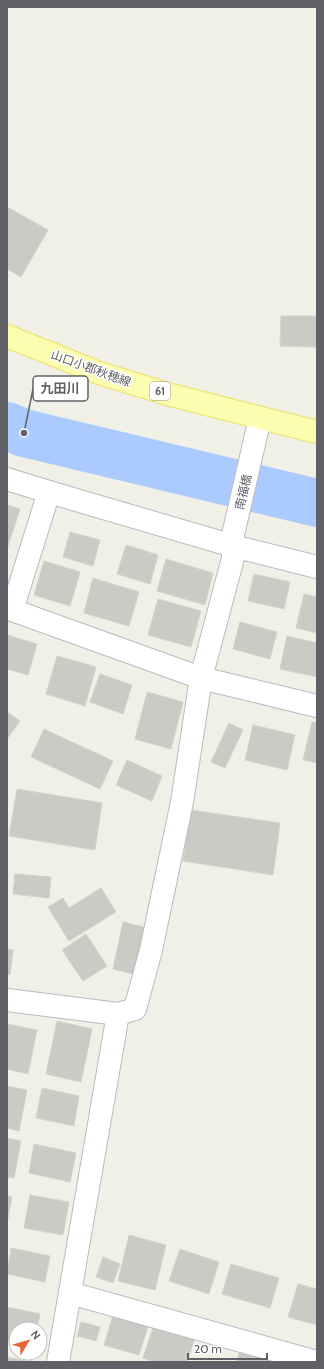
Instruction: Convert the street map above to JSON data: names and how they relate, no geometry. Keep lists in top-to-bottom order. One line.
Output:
{"streets":{"main road":["山口小郡秋穂線","61"],"street":["南福橋"]},"crossings":[["山口小郡秋穂線","南福橋"]],"places":["九田川"],"scale_bar":"20 m","north":"top right"}
